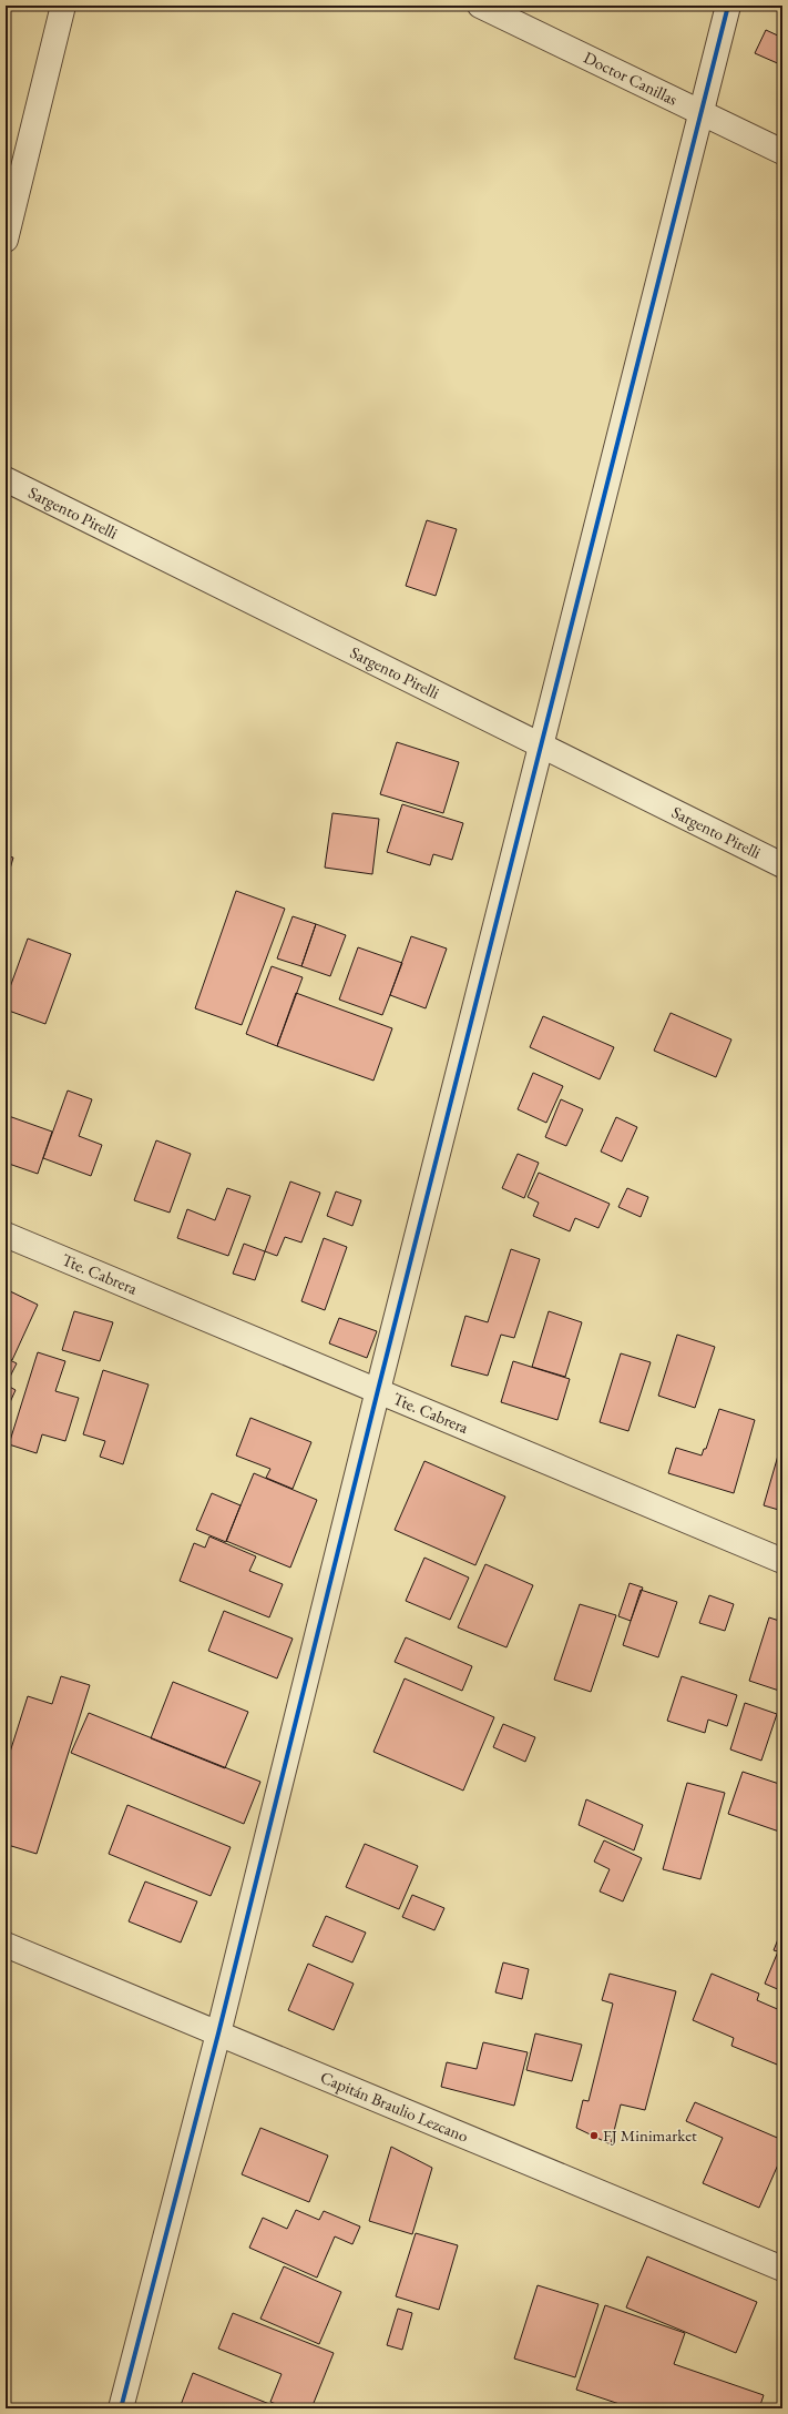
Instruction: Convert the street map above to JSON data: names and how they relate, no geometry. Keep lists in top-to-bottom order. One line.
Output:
{"streets":{"street":["Doctor Canillas","Sargento Pirelli","Tte. Cabrera","Capitán Braulio Lezcano"]},"places":["FJ Minimarket"]}
